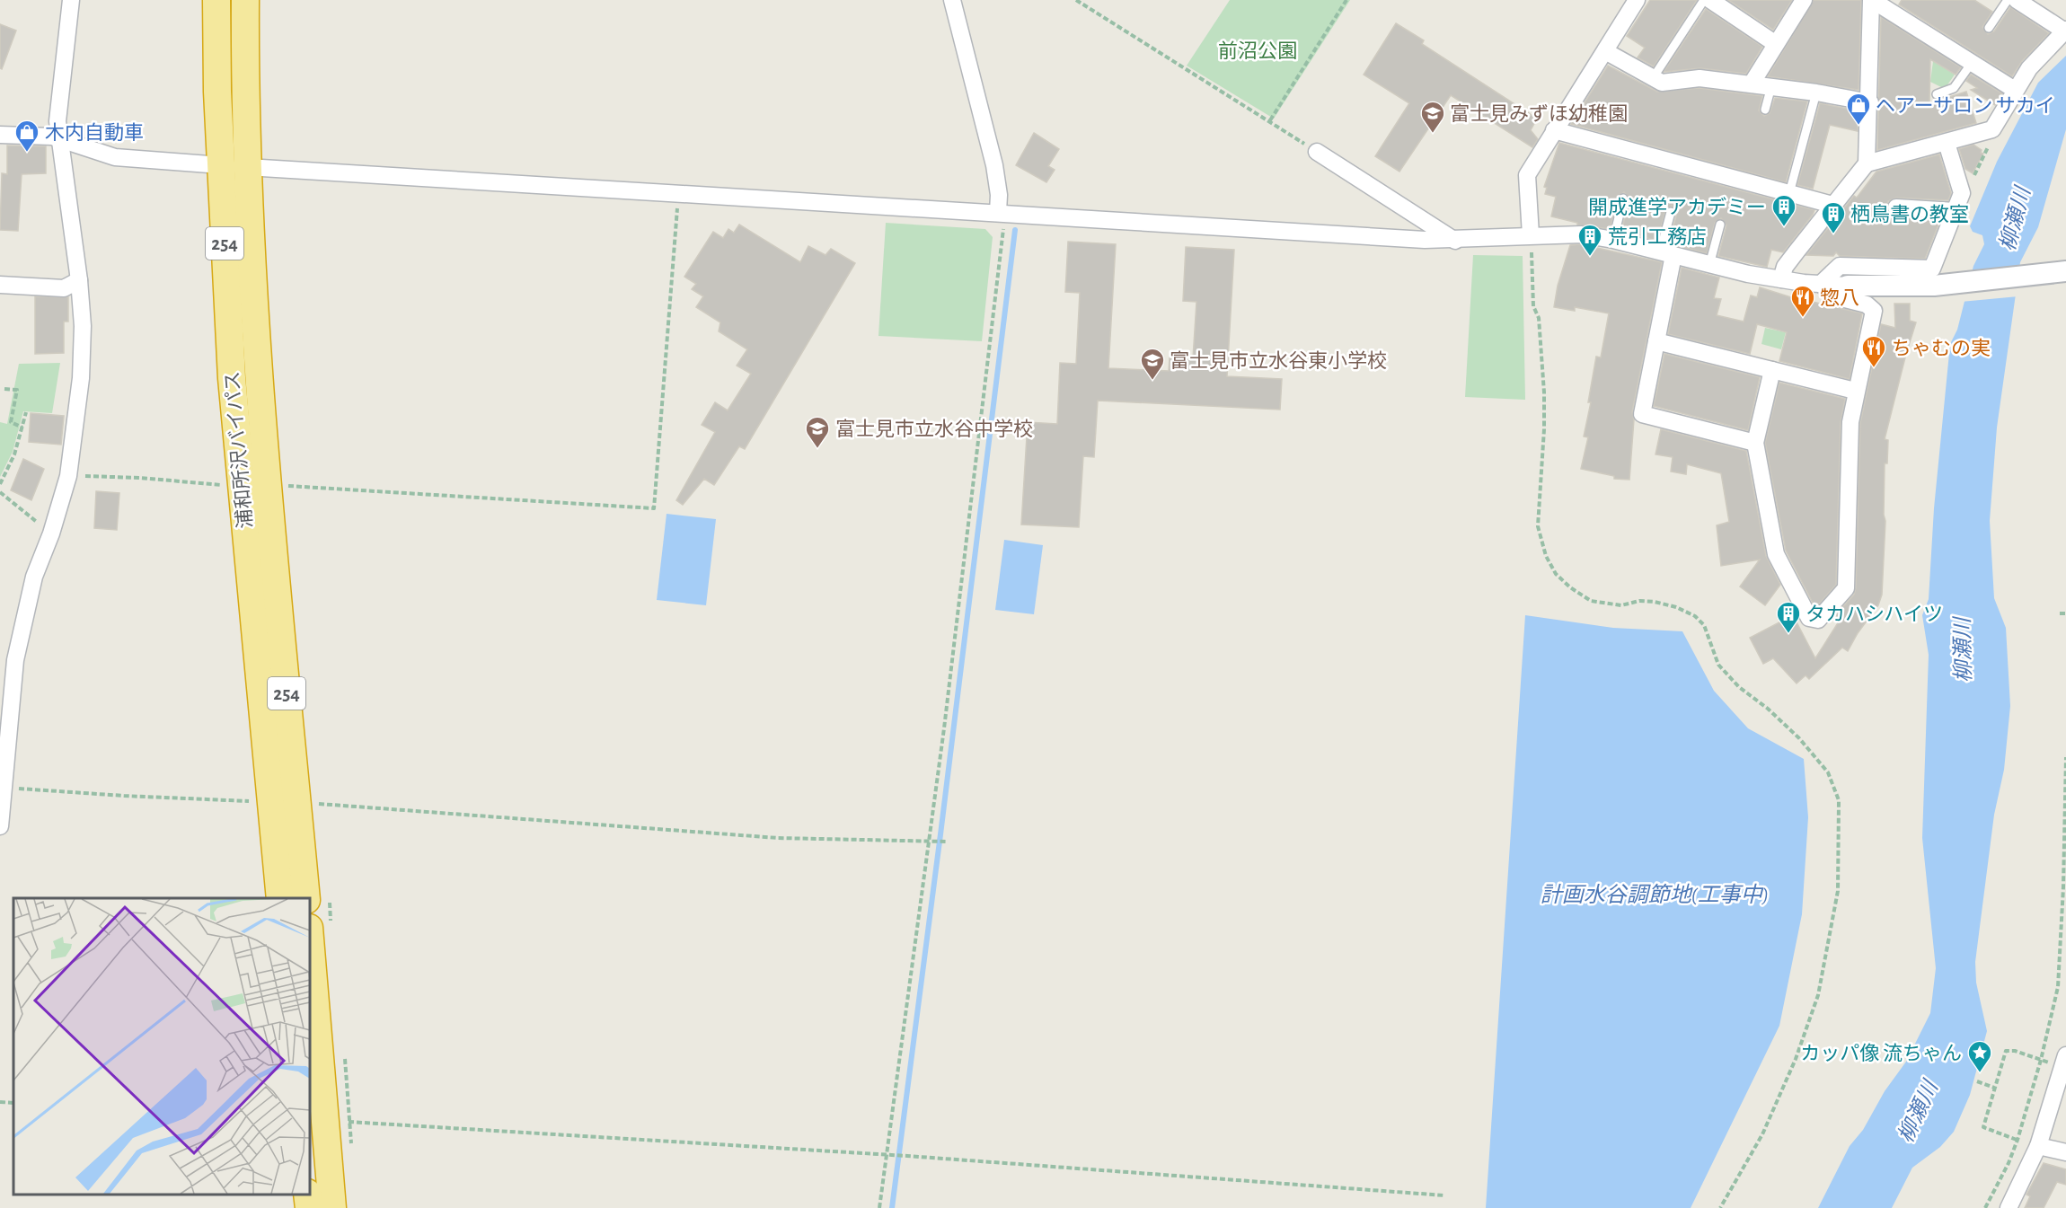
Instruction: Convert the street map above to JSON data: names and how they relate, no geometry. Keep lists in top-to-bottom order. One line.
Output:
{"streets":{"highway":["254","浦和所沢バイパス"]},"water":["柳瀬川","計画水谷調節地(工事中)"],"parks":["前沼公園"],"places":{"shop":["ヘアーサロン サカイ","木内自動車"],"school or university":["富士見みずほ幼稚園","富士見市立水谷東小学校","富士見市立水谷中学校"],"building":["開成進学アカデミー","栖鳥書の教室","荒引工務店","タカハシハイツ"],"restaurant":["惣八","ちゃむの実"],"place":["カッパ像 流ちゃん"]}}
